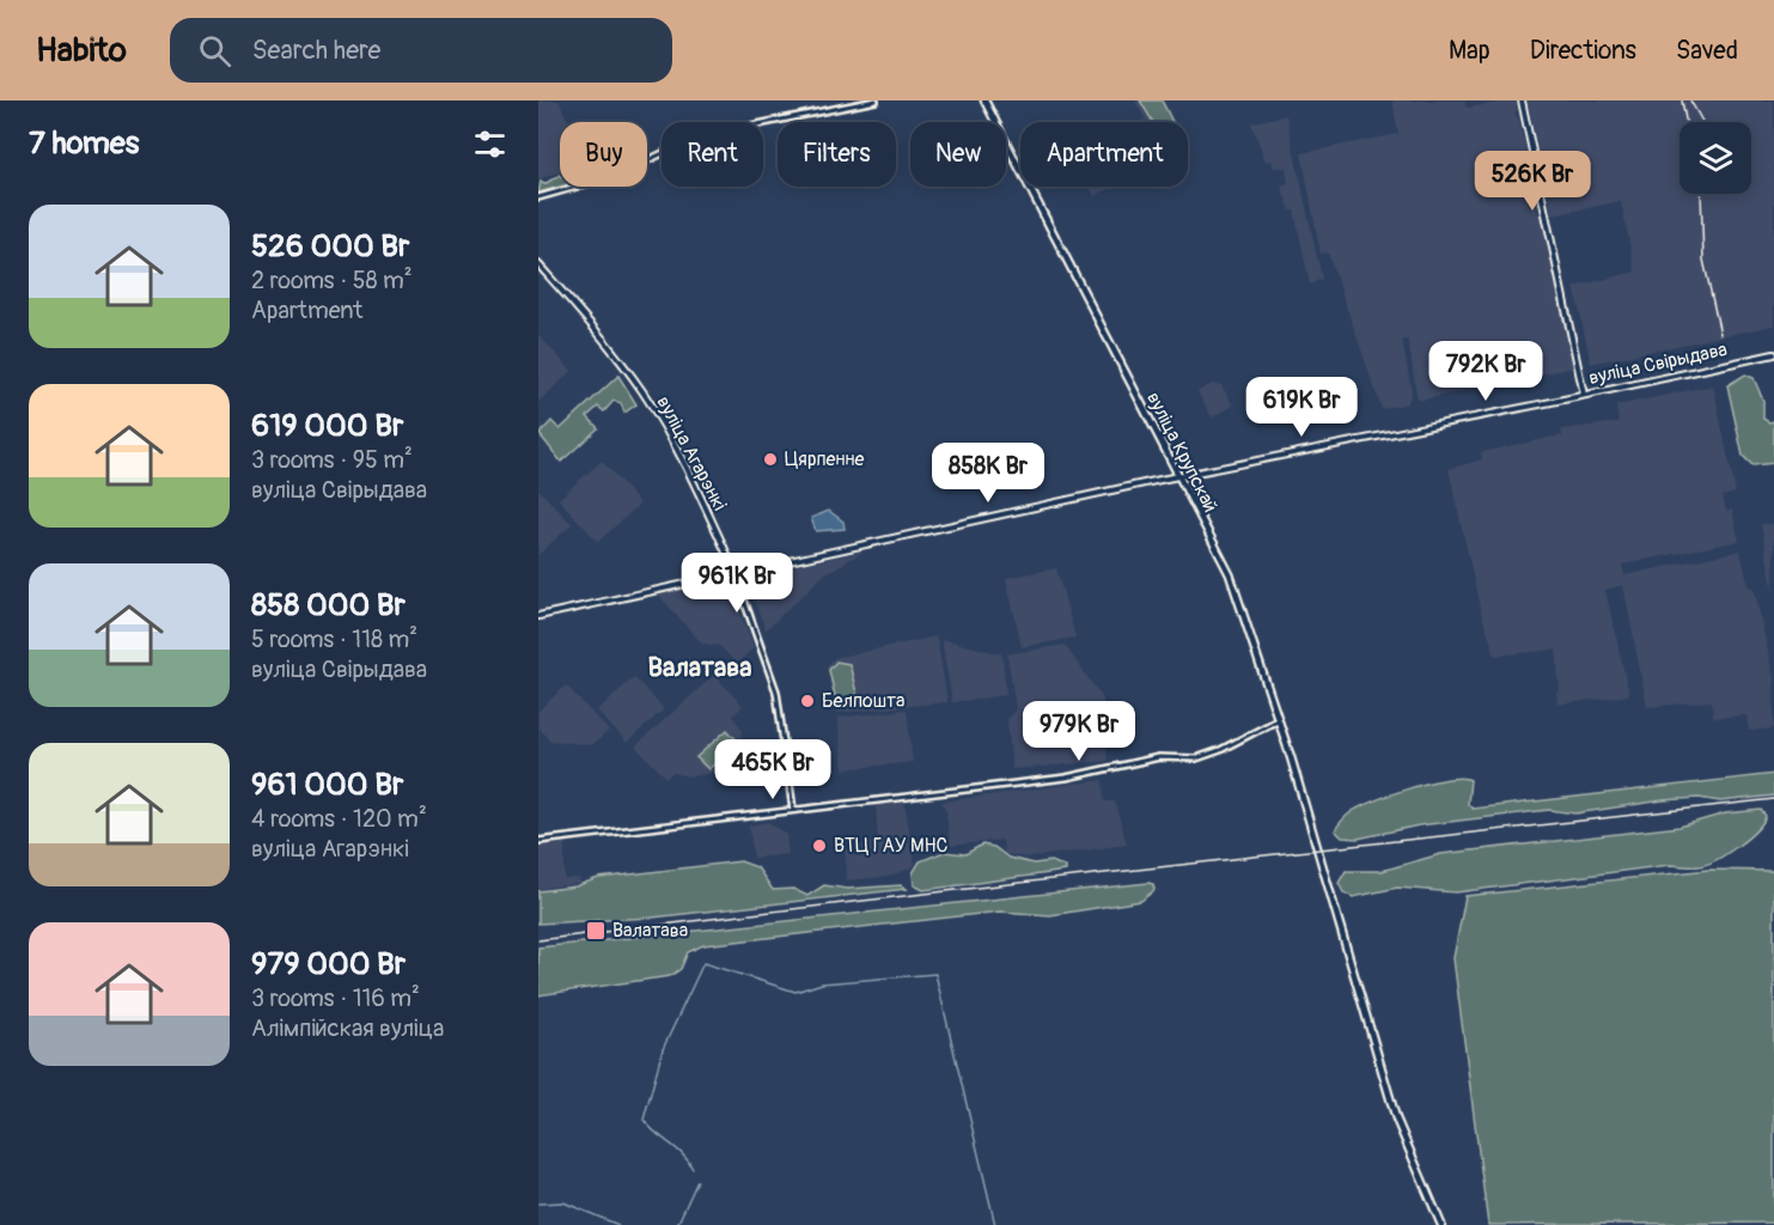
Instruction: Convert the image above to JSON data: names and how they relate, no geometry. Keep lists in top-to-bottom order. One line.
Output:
{"streets":{"main road":["вуліца Свірыдава","вуліца Крупскай","вуліца Агарэнкі"]},"crossings":[["вуліца Свірыдава","вуліца Крупскай"],["вуліца Свірыдава","вуліца Агарэнкі"]],"districts":["Валатава"],"places":{"other":["Цярпенне","Белпошта","ВТЦ ГАУ МНС"],"transit":["Валатава"]},"page":{"header":"Habito","search":"Search here","nav":["Map","Directions","Saved"],"heading":"7 homes","chip":["Buy","Rent","Filters","New","Apartment"],"price":["526K Br","792K Br","619K Br","858K Br","961K Br","979K Br","465K Br"],"list":[{"name":"526 000 Br","note":"2 rooms · 58 m² · Apartment"},{"name":"619 000 Br","note":"3 rooms · 95 m² · вуліца Свірыдава"},{"name":"858 000 Br","note":"5 rooms · 118 m² · вуліца Свірыдава"},{"name":"961 000 Br","note":"4 rooms · 120 m² · вуліца Агарэнкі"},{"name":"979 000 Br","note":"3 rooms · 116 m² · Алімпійская вуліца"}]}}
